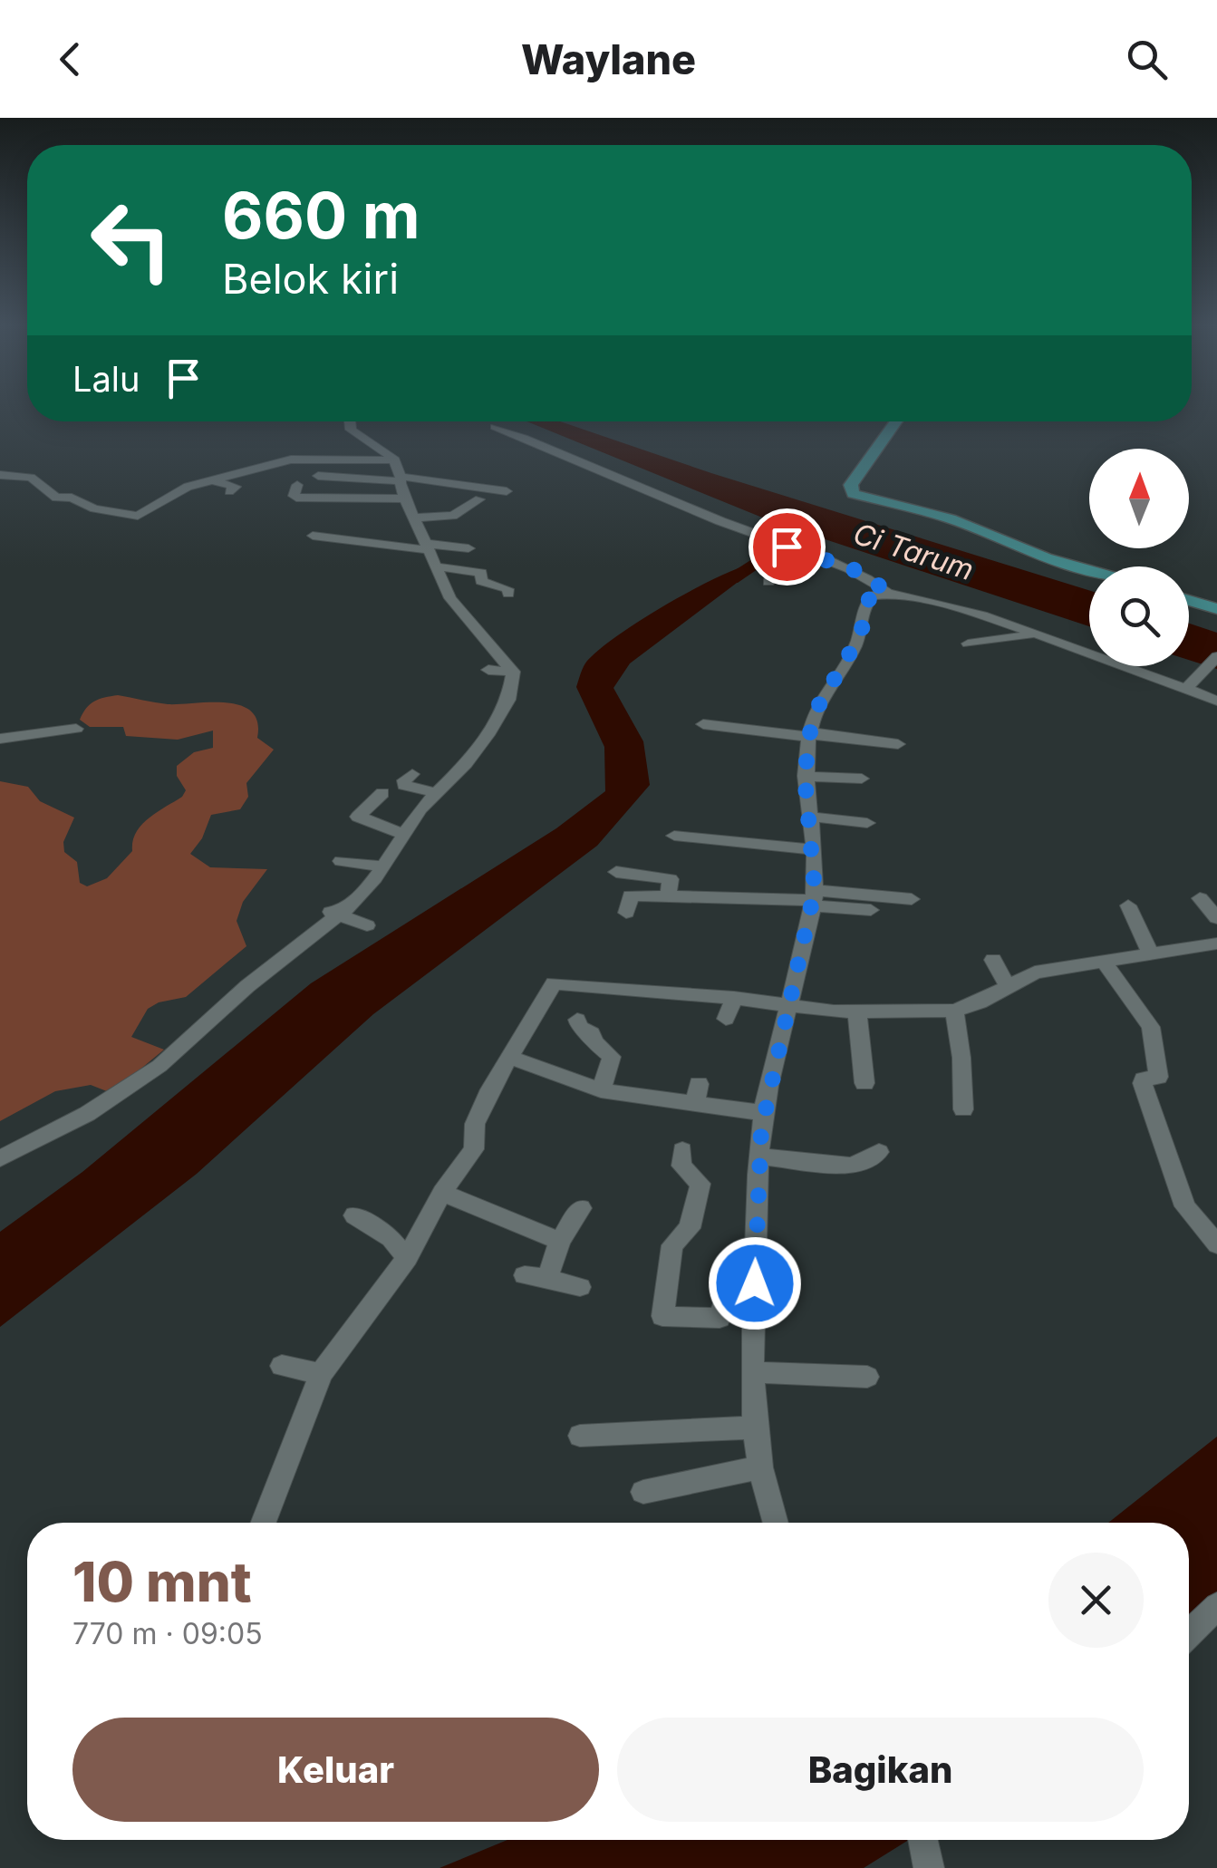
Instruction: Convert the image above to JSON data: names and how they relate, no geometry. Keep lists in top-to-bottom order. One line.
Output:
{"water":["Ci Tarum"],"north":"top","page":{"header":"Waylane","turn":["660 m","Belok kiri"],"then":"Lalu","heading":["10 mnt","770 m · 09:05"],"buttons":["Keluar","Bagikan"]}}
